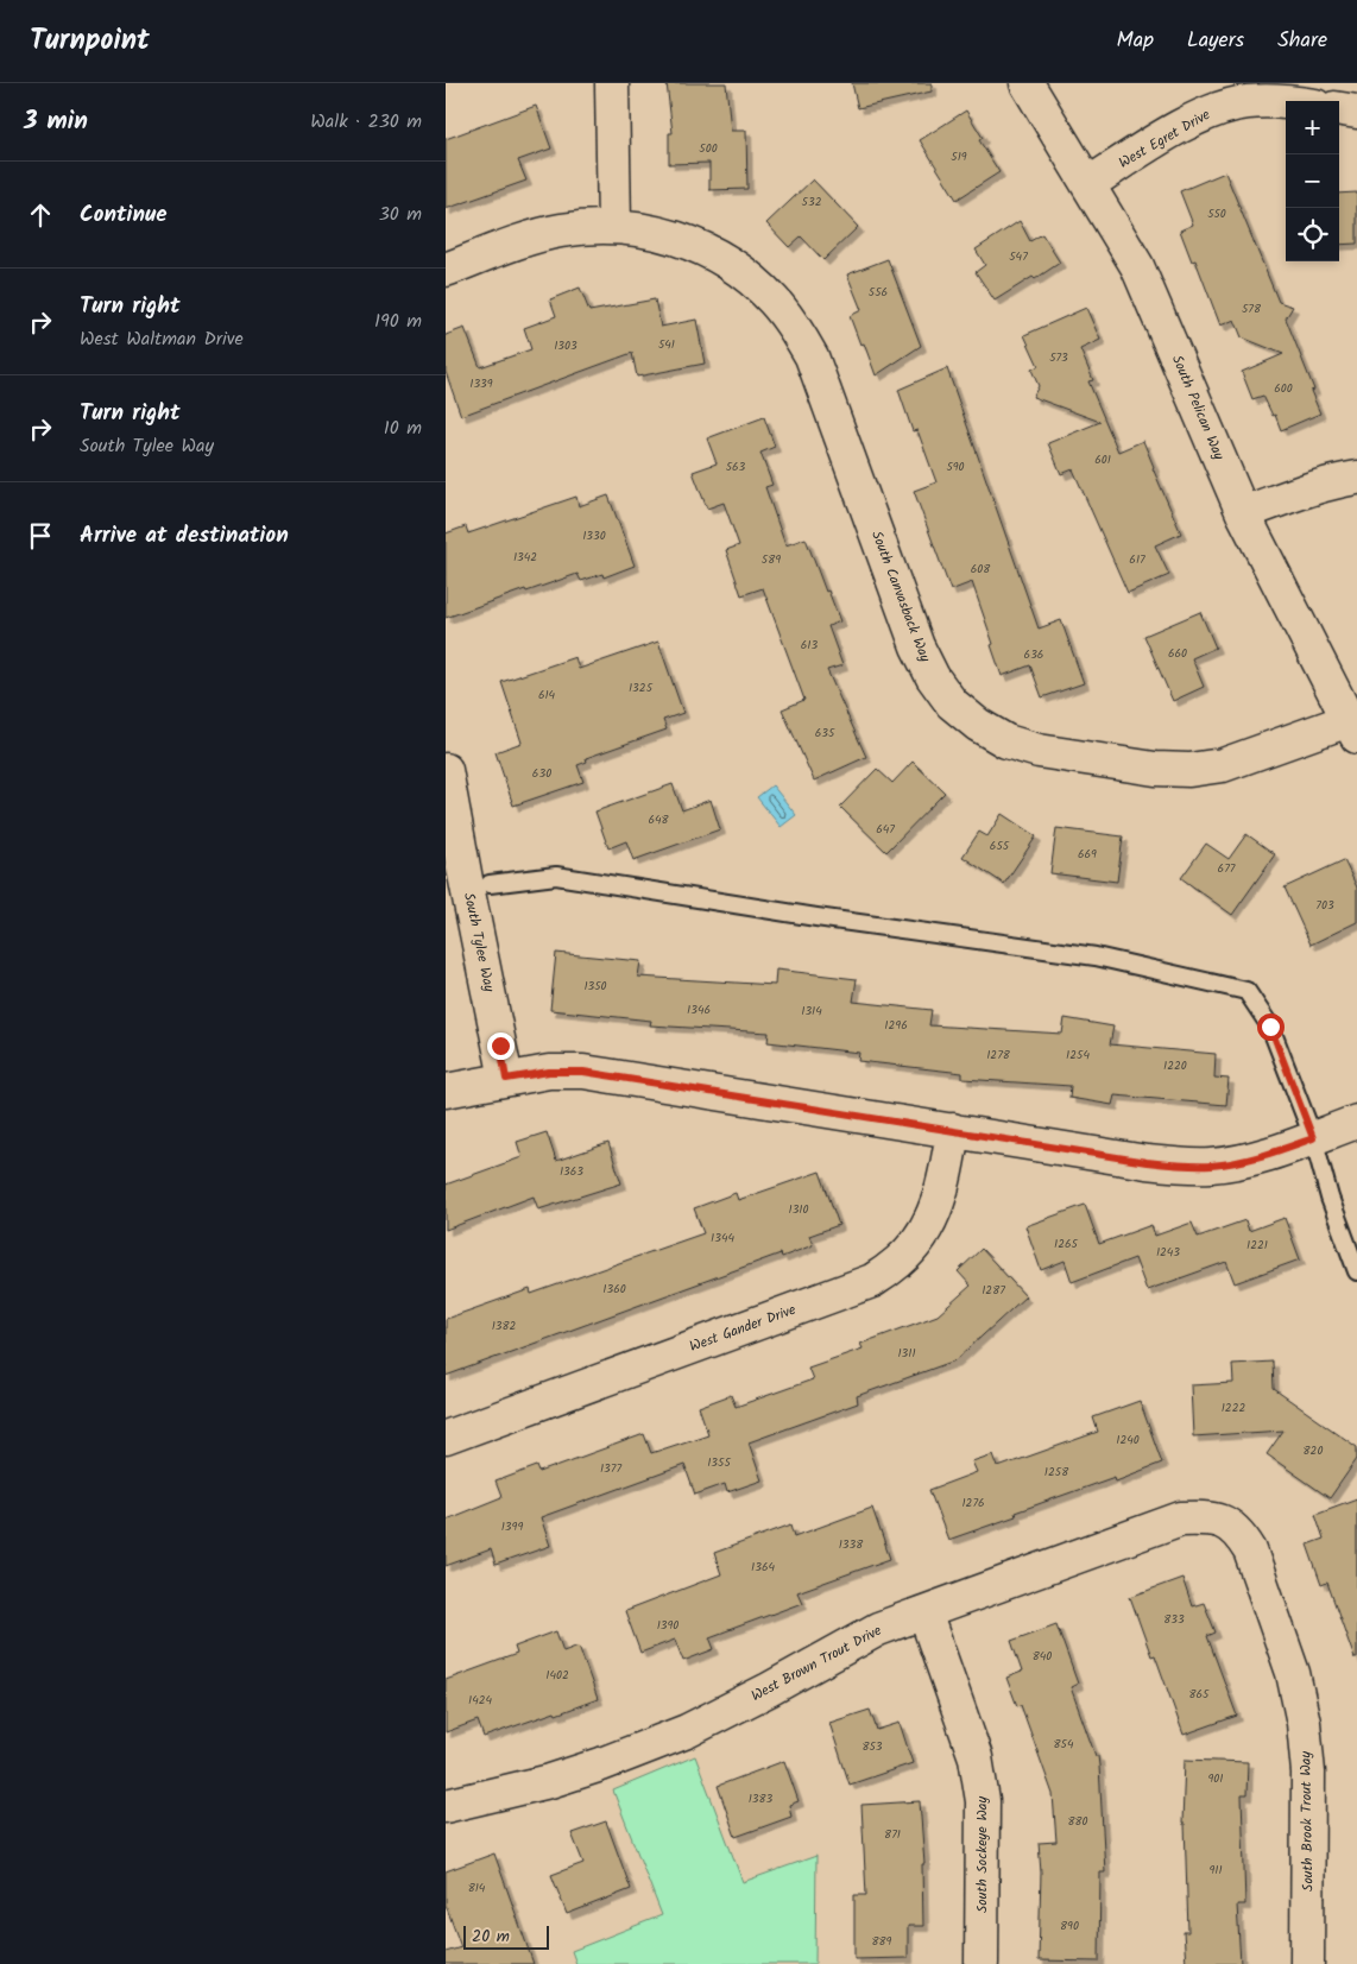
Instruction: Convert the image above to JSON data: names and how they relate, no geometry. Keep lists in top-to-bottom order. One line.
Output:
{"streets":{"street":["West Egret Drive","South Pelican Way","South Canvasback Way","South Tylee Way","West Gander Drive","West Brown Trout Drive","South Brook Trout Way","South Sockeye Way"]},"crossings":[["West Egret Drive","South Pelican Way"],["South Pelican Way","South Canvasback Way"],["West Brown Trout Drive","South Brook Trout Way"],["West Brown Trout Drive","South Sockeye Way"]],"house_numbers":["500","519","532","550","547","556","578","541","1303","573","1339","600","601","563","590","1330","1342","589","617","608","613","660","636","1325","614","635","630","648","647","655","669","677","703","1350","1346","1314","1296","1278","1254","1220","1363","1310","1344","1265","1221","1243","1360","1287","1382","1311","1222","1240","820","1355","1377","1258","1276","1399","1338","1364","833","1390","840","1402","865","1424","854","853","901","1383","880","871","911","814","890","889"],"scale_bar":"20 m","page":{"header":"Turnpoint","nav":["Map","Layers","Share"],"heading":["3 min","Walk · 230 m"],"map_buttons":["+","−"],"list":[["Continue","30 m"],["Turn right","West Waltman Drive","190 m"],["Turn right","South Tylee Way","10 m"],"Arrive at destination"],"scale":"20 m"}}
